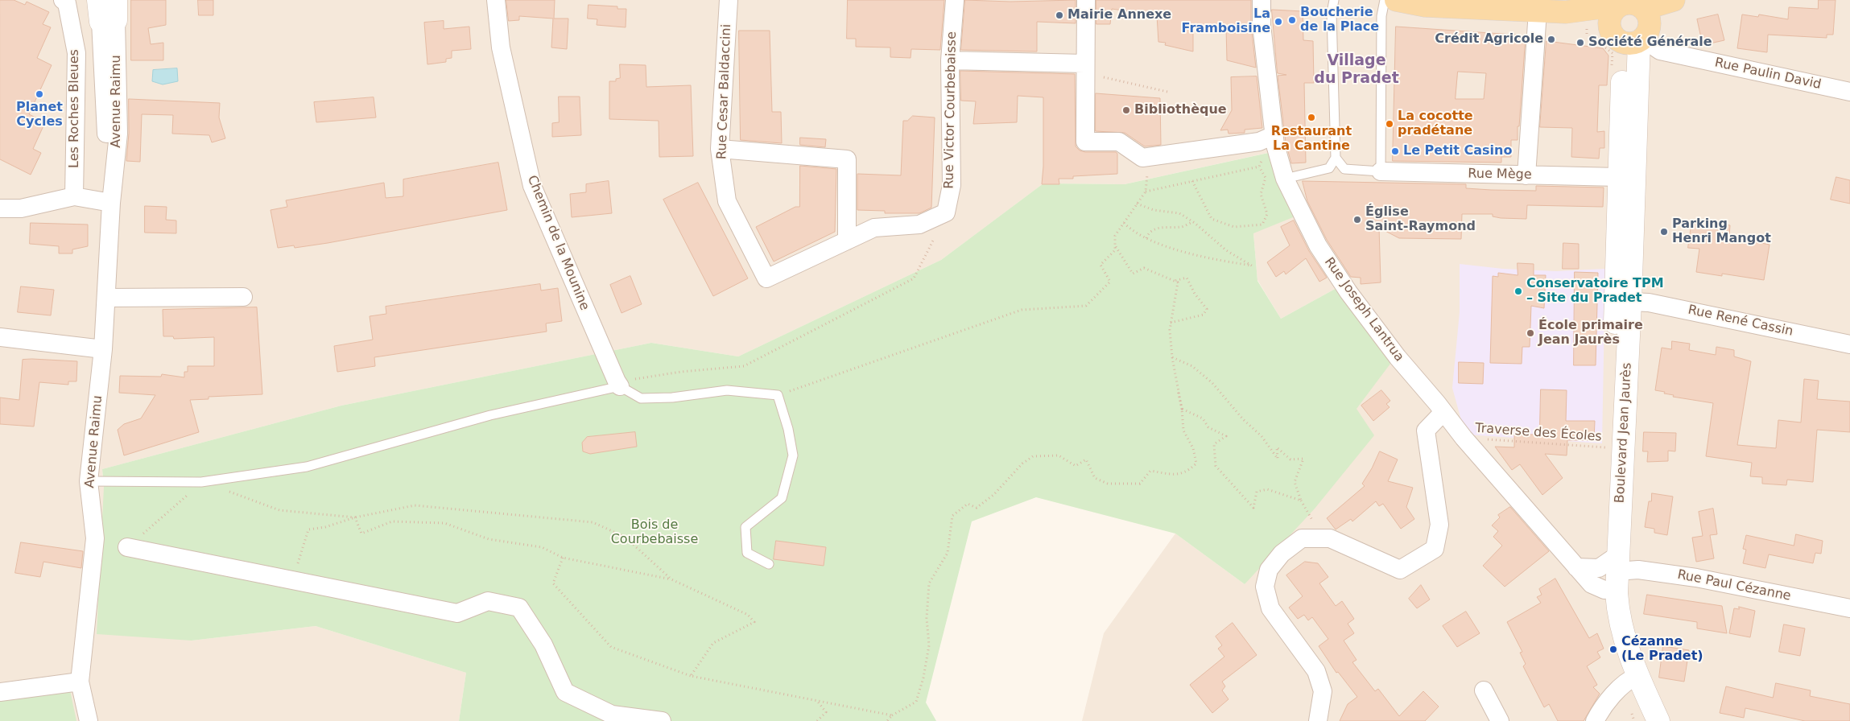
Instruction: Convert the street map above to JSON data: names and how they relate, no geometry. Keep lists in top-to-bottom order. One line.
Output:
{"streets":{"street":["Rue Paulin David","Rue Cesar Baldaccini","Avenue Raimu","Les Roches Bleues","Rue Victor Courbebaisse","Rue Mège","Chemin de la Mounine","Rue Joseph Lantrua","Rue René Cassin","Boulevard Jean Jaurès","Rue Paul Cézanne"],"path":["Traverse des Écoles"]},"crossings":[["Rue Paulin David","Boulevard Jean Jaurès"],["Rue Cesar Baldaccini","Rue Victor Courbebaisse"],["Rue Mège","Boulevard Jean Jaurès"],["Rue Joseph Lantrua","Traverse des Écoles"],["Rue Joseph Lantrua","Boulevard Jean Jaurès"],["Rue René Cassin","Boulevard Jean Jaurès"],["Traverse des Écoles","Boulevard Jean Jaurès"],["Boulevard Jean Jaurès","Rue Paul Cézanne"]],"districts":["Village du Pradet"],"parks":["Bois de Courbebaisse"],"places":["Mairie Annexe","Boucherie de la Place","La Framboisine","Crédit Agricole","Société Générale","Planet Cycles","Bibliothèque","Restaurant La Cantine","La cocotte pradétane","Le Petit Casino","Église Saint-Raymond","Parking Henri Mangot","Conservatoire TPM – Site du Pradet","École primaire Jean Jaurès","Cézanne (Le Pradet)"]}
